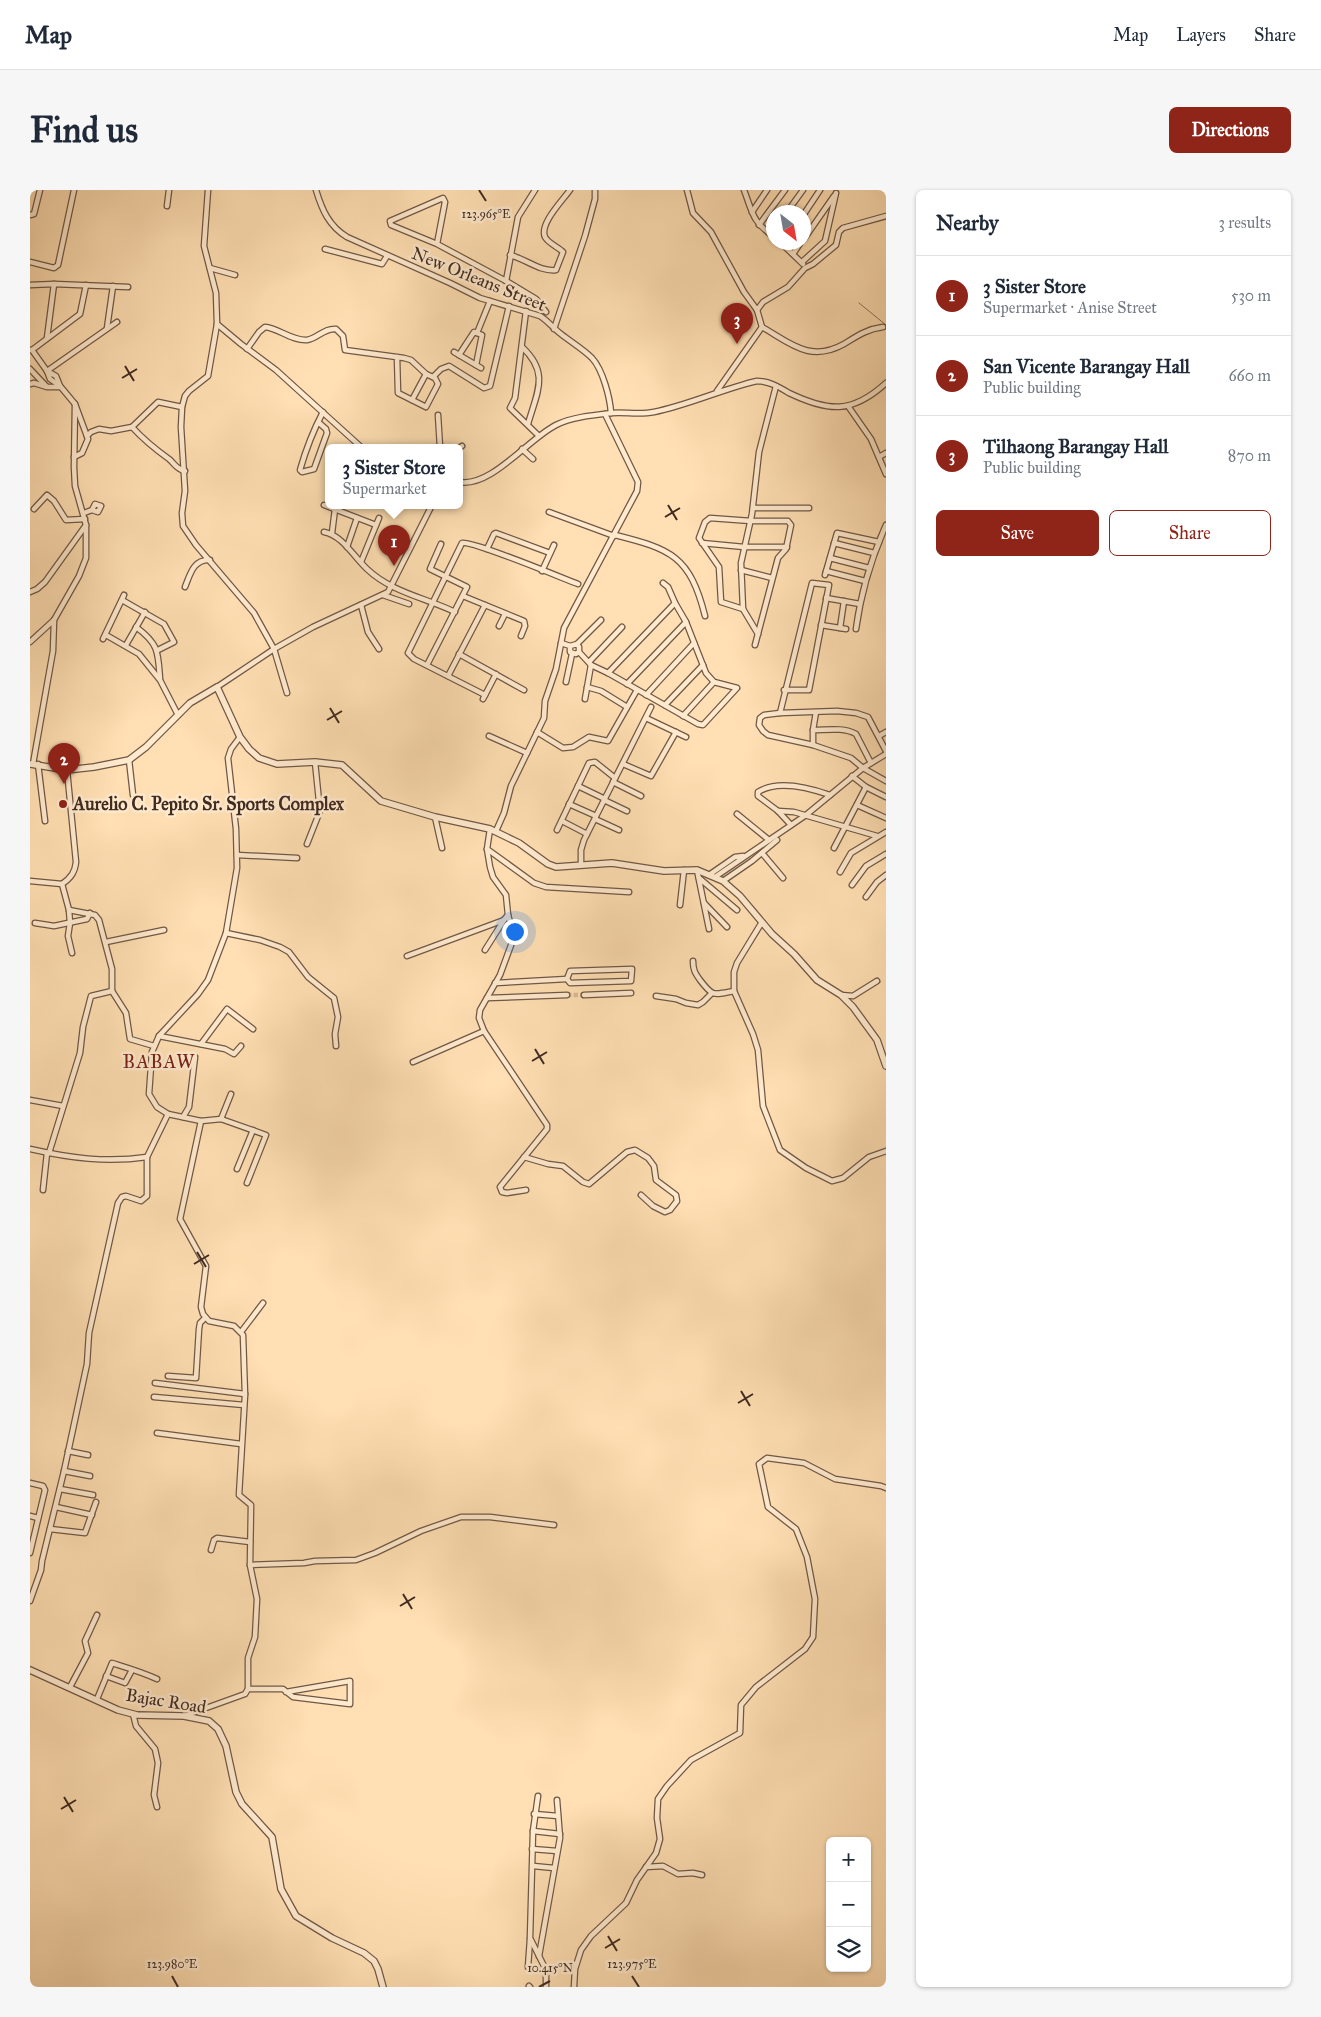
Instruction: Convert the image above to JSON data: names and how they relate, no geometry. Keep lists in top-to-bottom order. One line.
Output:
{"streets":{"street":["New Orleans Street","Bajac Road"]},"districts":["BABAW"],"places":["Aurelio C. Pepito Sr. Sports Complex"],"north":"bottom right","page":{"header":"Map","nav":["Map","Layers","Share"],"buttons":["Directions",["Save","Share"]],"title":"Find us","heading":["Nearby","3 results"],"list":[{"mark":"1","name":"3 Sister Store","note":"Supermarket · Anise Street","value":"530 m"},{"mark":"2","name":"San Vicente Barangay Hall","note":"Public building","value":"660 m"},{"mark":"3","name":"Tilhaong Barangay Hall","note":"Public building","value":"870 m"}],"pins":["3","1","2"],"popup":["3 Sister Store","Supermarket"],"map_buttons":["+","−"]},"coordinates":["123.965°E","123.980°E","123.975°E","10.415°N"]}
